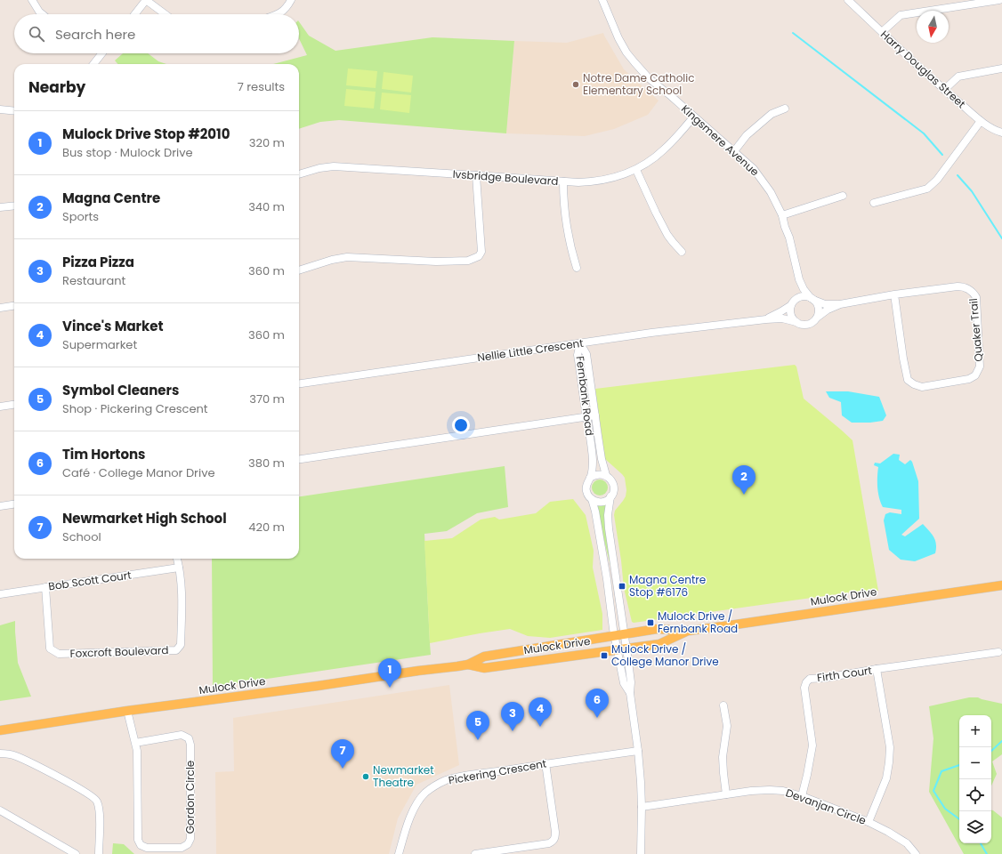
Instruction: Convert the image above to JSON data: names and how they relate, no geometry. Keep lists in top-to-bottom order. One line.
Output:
{"streets":{"main road":["Mulock Drive"],"street":["Harry Douglas Street","Kingsmere Avenue","Ivsbridge Boulevard","Quaker Trail","Nellie Little Crescent","Fernbank Road","Bob Scott Court","Foxcroft Boulevard","Firth Court","Pickering Crescent","Gordon Circle","Devanjan Circle"]},"crossings":[["Kingsmere Avenue","Ivsbridge Boulevard"],["Kingsmere Avenue","Quaker Trail"],["Kingsmere Avenue","Nellie Little Crescent"],["Quaker Trail","Nellie Little Crescent"],["Nellie Little Crescent","Fernbank Road"],["Bob Scott Court","Foxcroft Boulevard"],["Mulock Drive","Gordon Circle"],["Firth Court","Devanjan Circle"]],"places":{"other":["Notre Dame Catholic Elementary School","Newmarket Theatre"],"transit":["Magna Centre Stop #6176","Mulock Drive / Fernbank Road","Mulock Drive / College Manor Drive"]},"north":"bottom","page":{"search":"Search here","heading":["Nearby","7 results"],"list":[{"mark":"1","name":"Mulock Drive Stop #2010","note":"Bus stop · Mulock Drive","value":"320 m"},{"mark":"2","name":"Magna Centre","note":"Sports","value":"340 m"},{"mark":"3","name":"Pizza Pizza","note":"Restaurant","value":"360 m"},{"mark":"4","name":"Vince's Market","note":"Supermarket","value":"360 m"},{"mark":"5","name":"Symbol Cleaners","note":"Shop · Pickering Crescent","value":"370 m"},{"mark":"6","name":"Tim Hortons","note":"Café · College Manor Drive","value":"380 m"},{"mark":"7","name":"Newmarket High School","note":"School","value":"420 m"}],"pins":["2","1","6","4","3","5","7"],"map_buttons":["+","−"]}}
